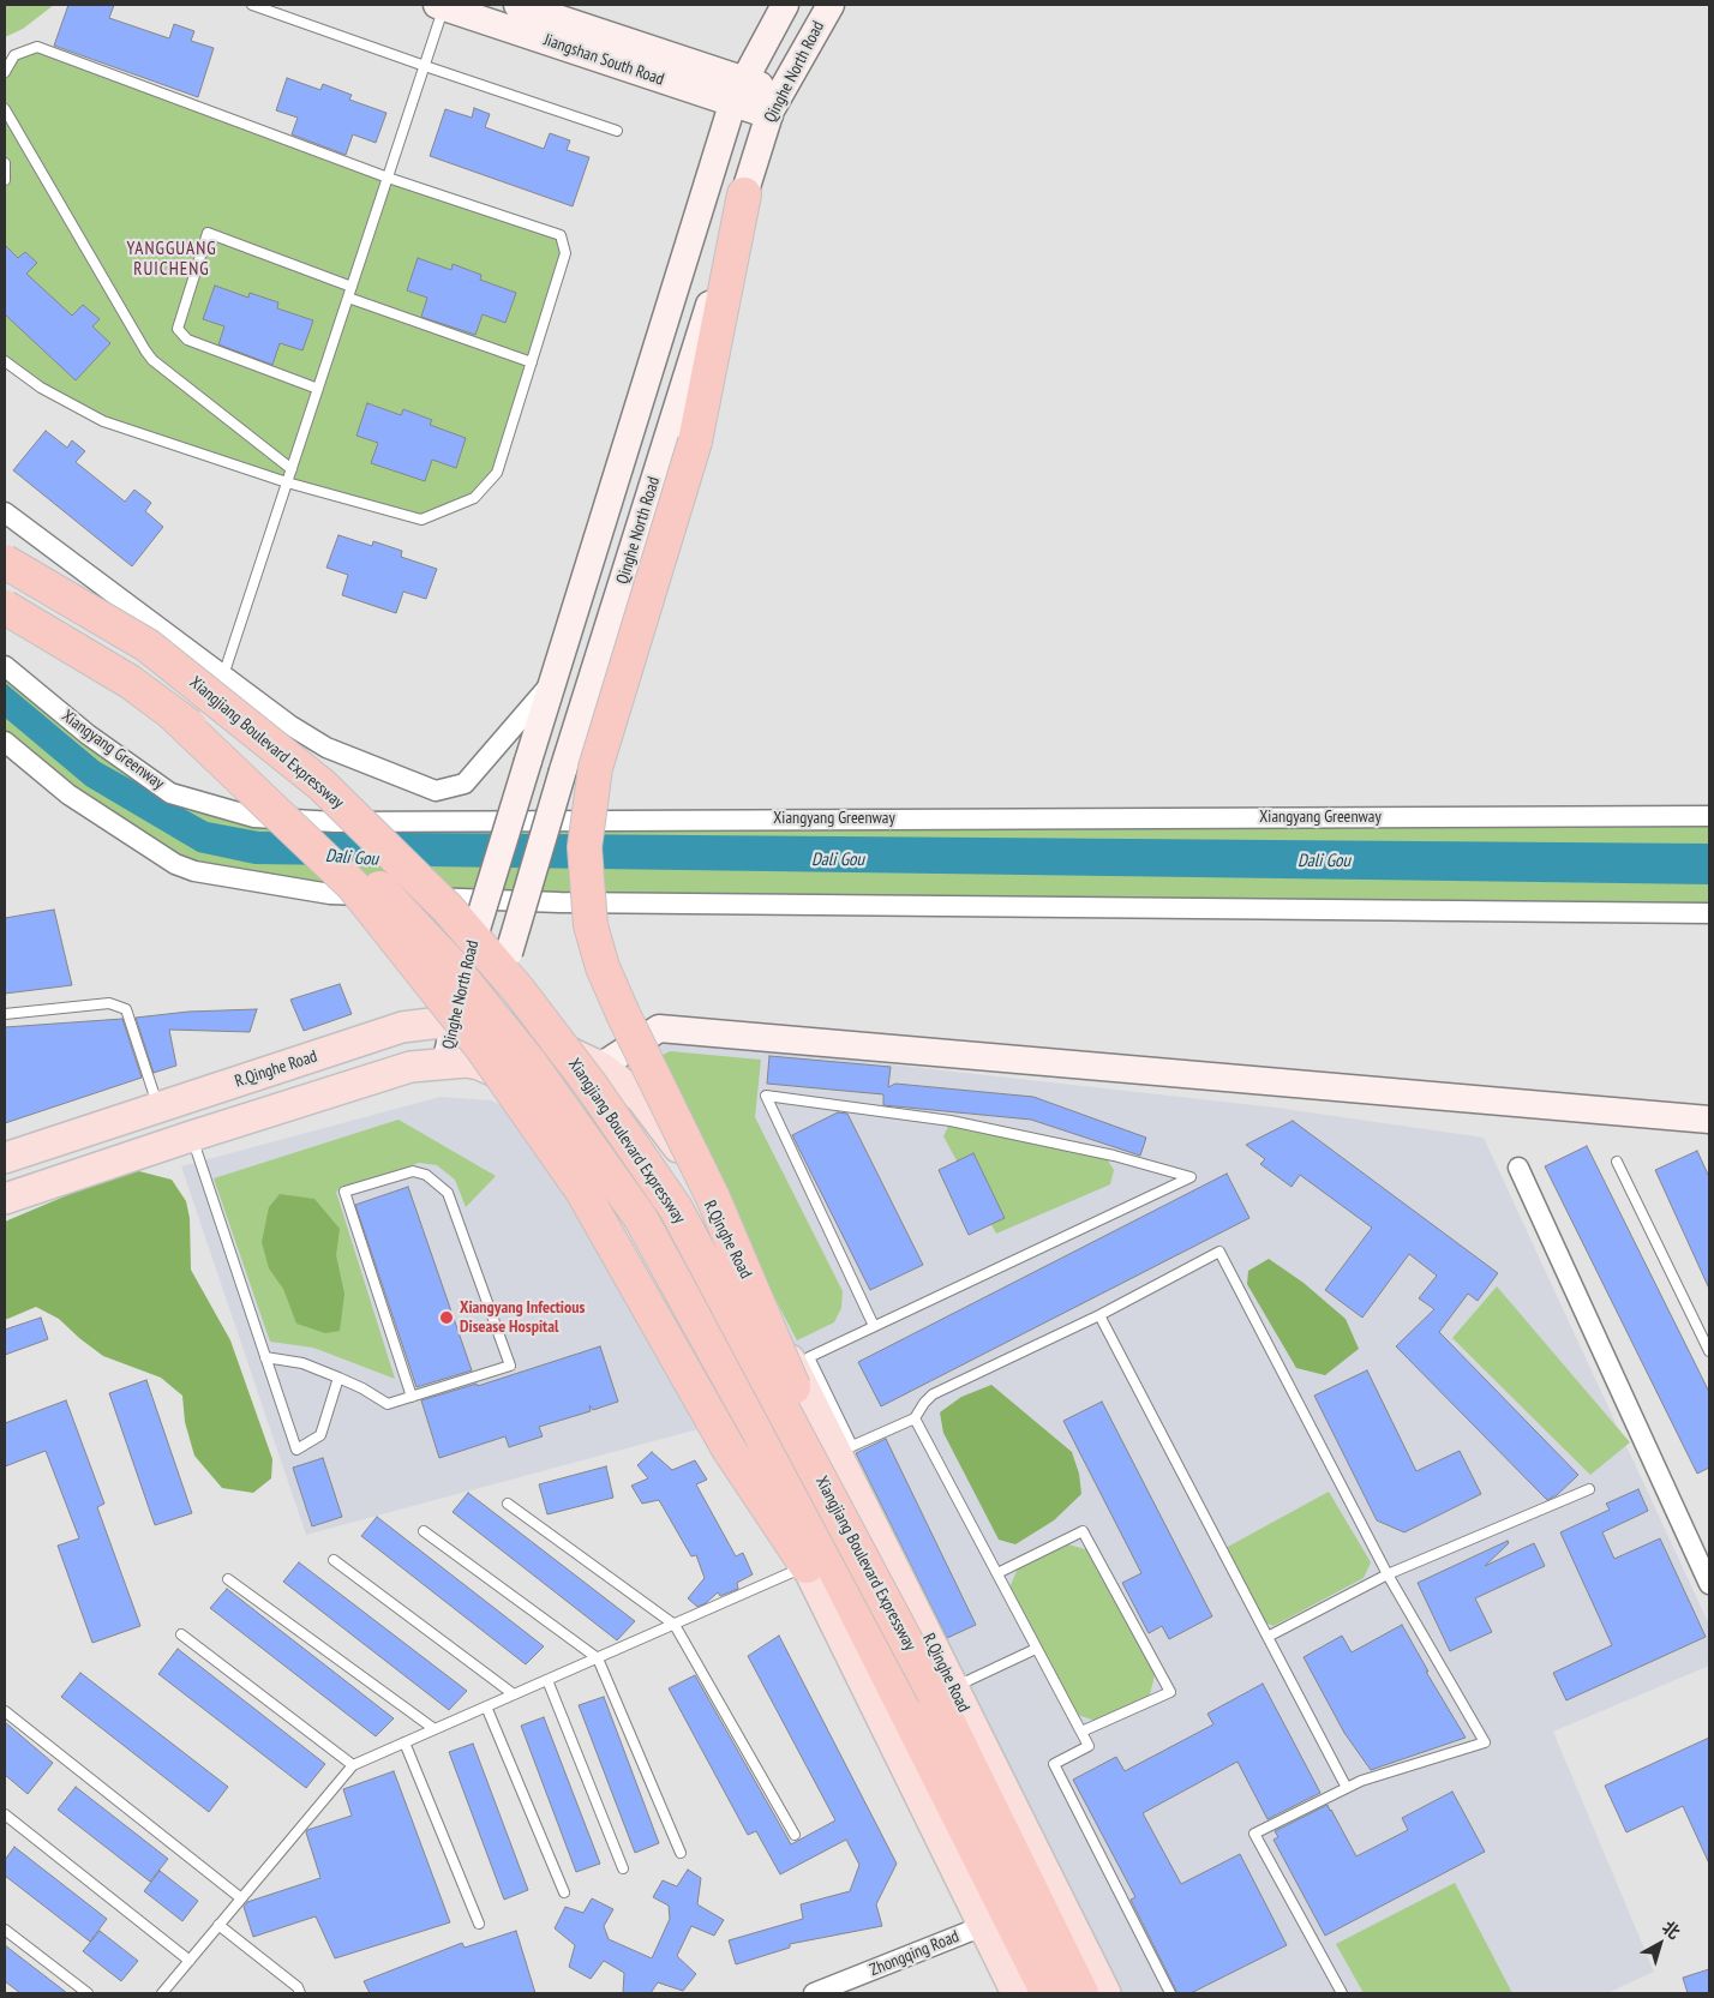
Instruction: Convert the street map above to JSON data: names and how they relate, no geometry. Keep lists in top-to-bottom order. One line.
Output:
{"streets":{"highway":["Xiangjiang Boulevard Expressway"],"main road":["Jiangshan South Road","Qinghe North Road","R.Qinghe Road"],"street":["Xiangyang Greenway","Zhongqing Road"]},"crossings":[["Jiangshan South Road","Qinghe North Road"],["Qinghe North Road","R.Qinghe Road"],["Xiangjiang Boulevard Expressway","R.Qinghe Road"]],"districts":["YANGGUANG RUICHENG"],"water":["Dali Gou"],"places":["Xiangyang Infectious Disease Hospital"],"north":"top right"}
